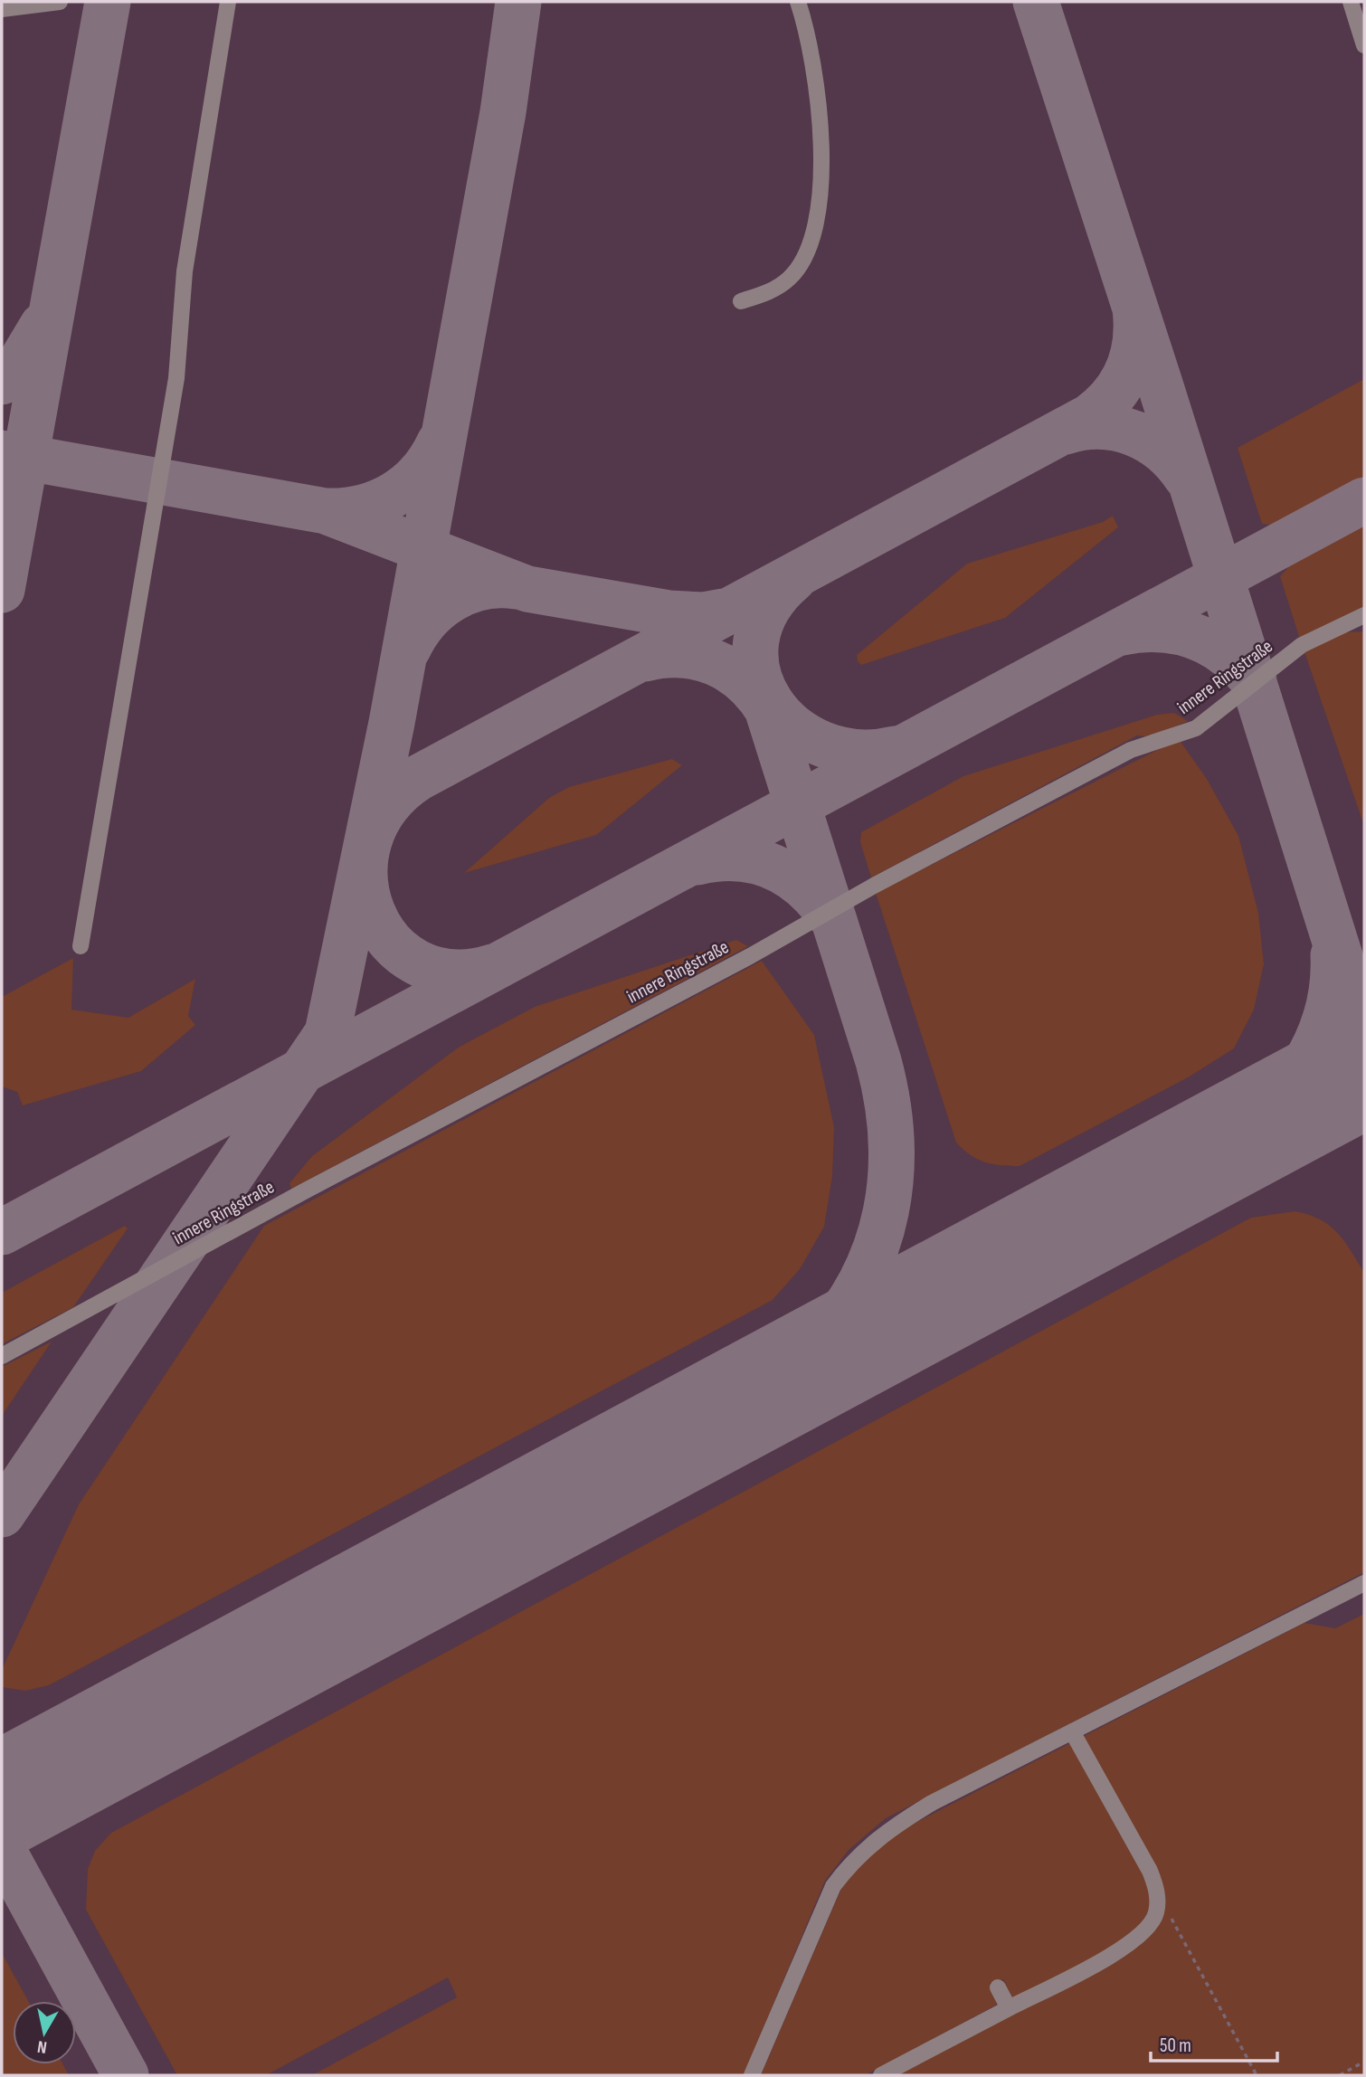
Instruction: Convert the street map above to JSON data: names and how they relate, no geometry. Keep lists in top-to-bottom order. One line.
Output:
{"streets":{"lane":["innere Ringstraße"]},"scale_bar":"50 m","north":"bottom"}
